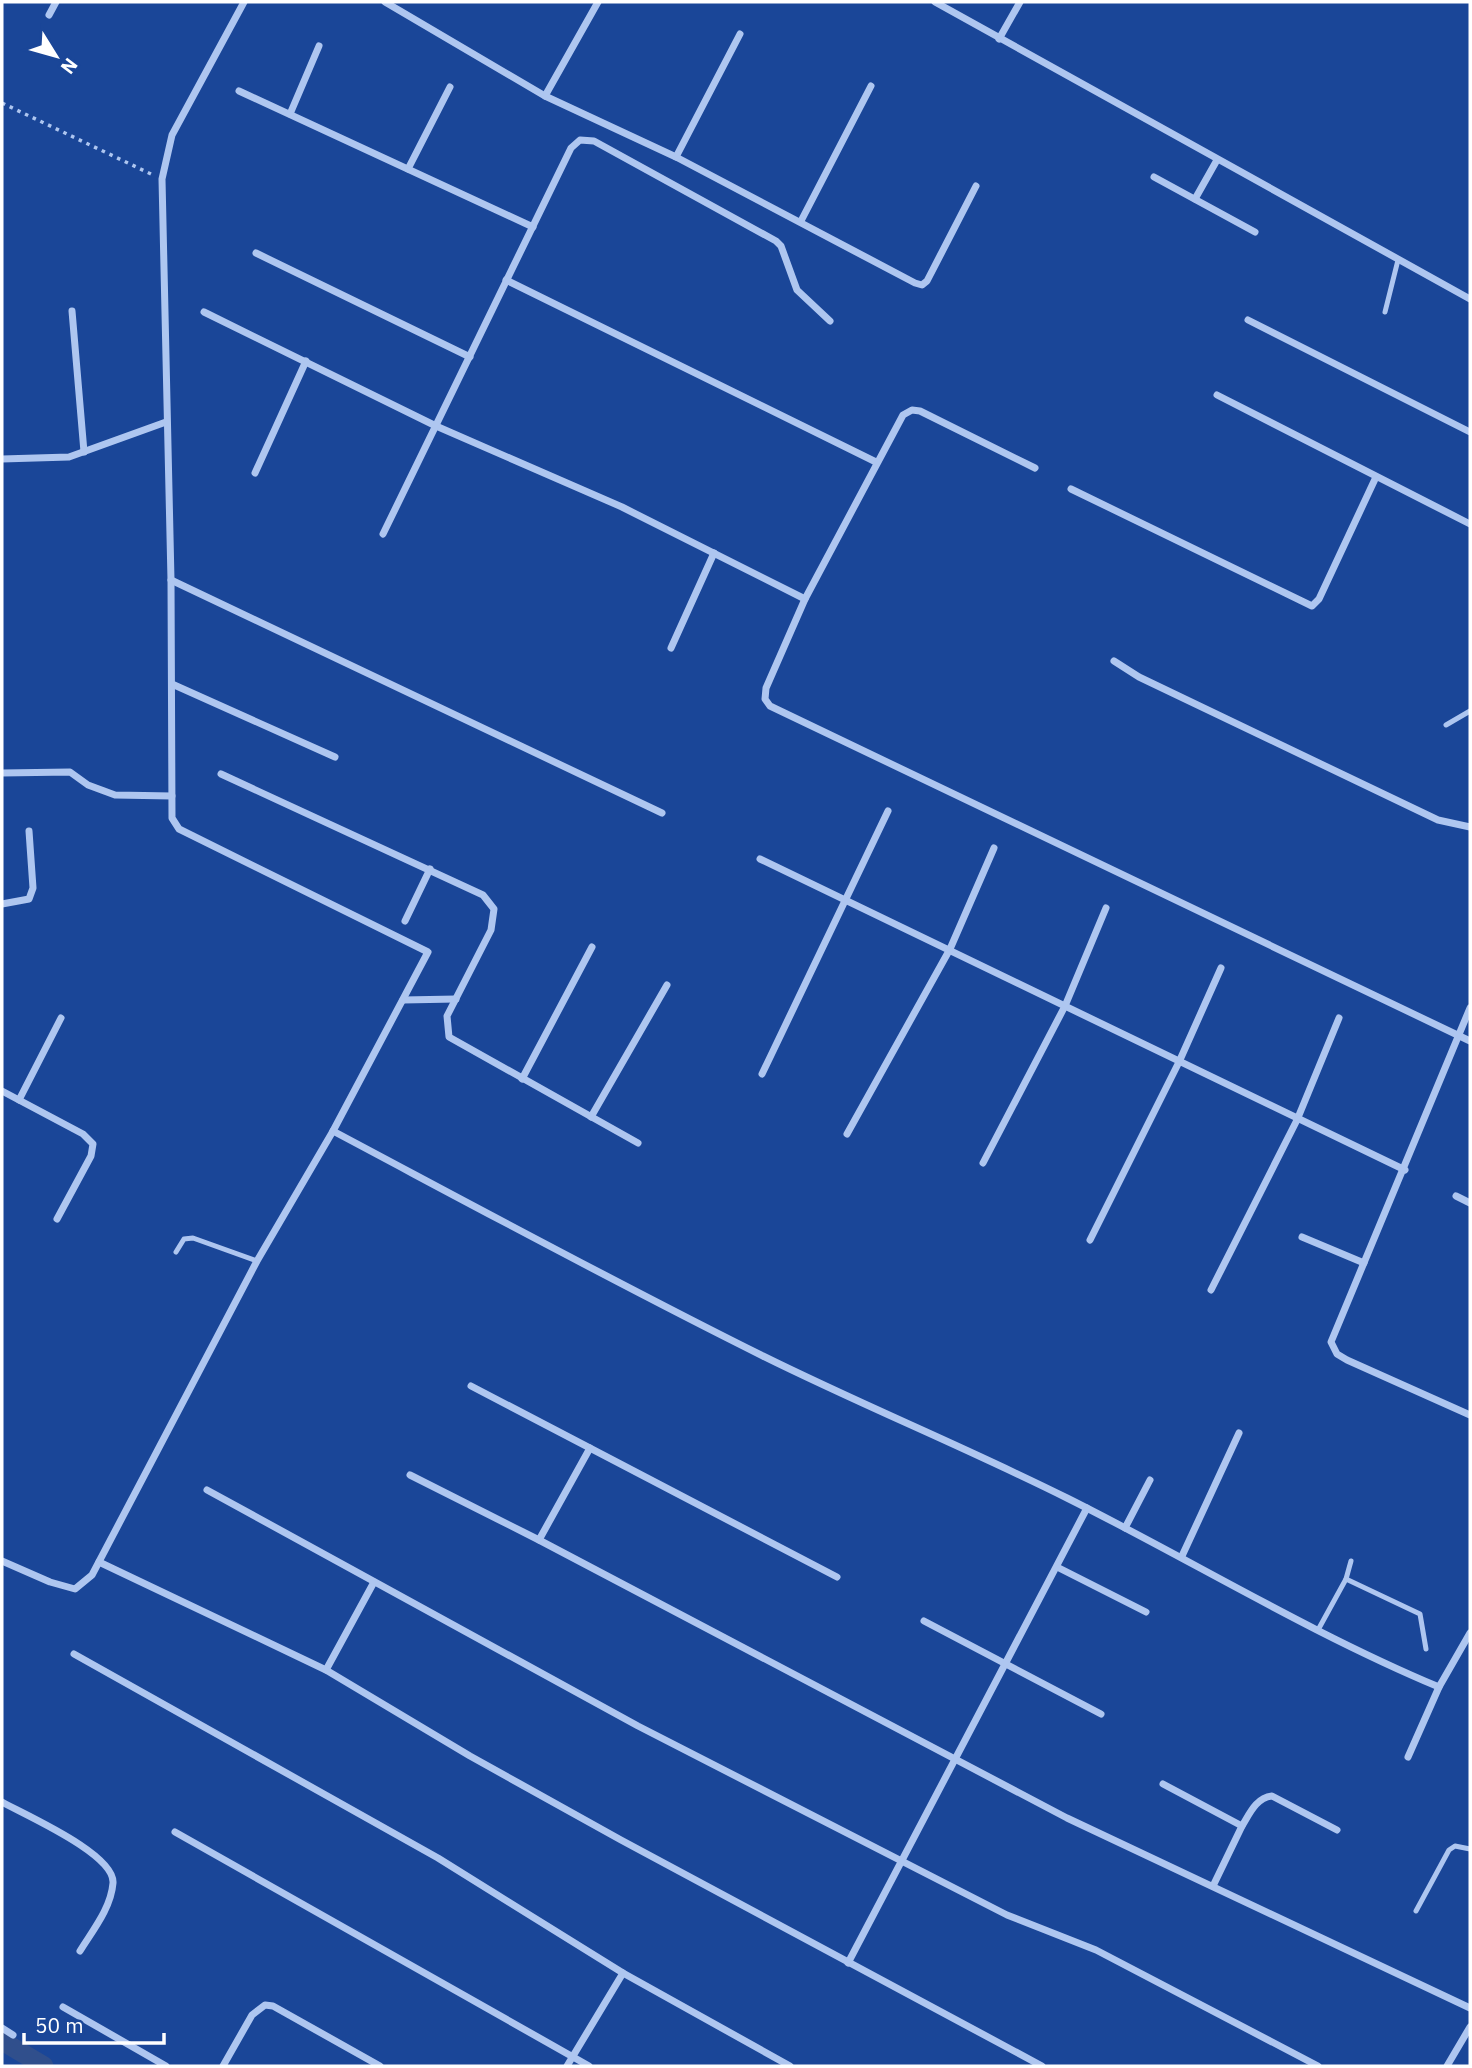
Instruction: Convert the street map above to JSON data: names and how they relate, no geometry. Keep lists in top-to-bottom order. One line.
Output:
{"scale_bar":"50 m","north":"bottom right"}
